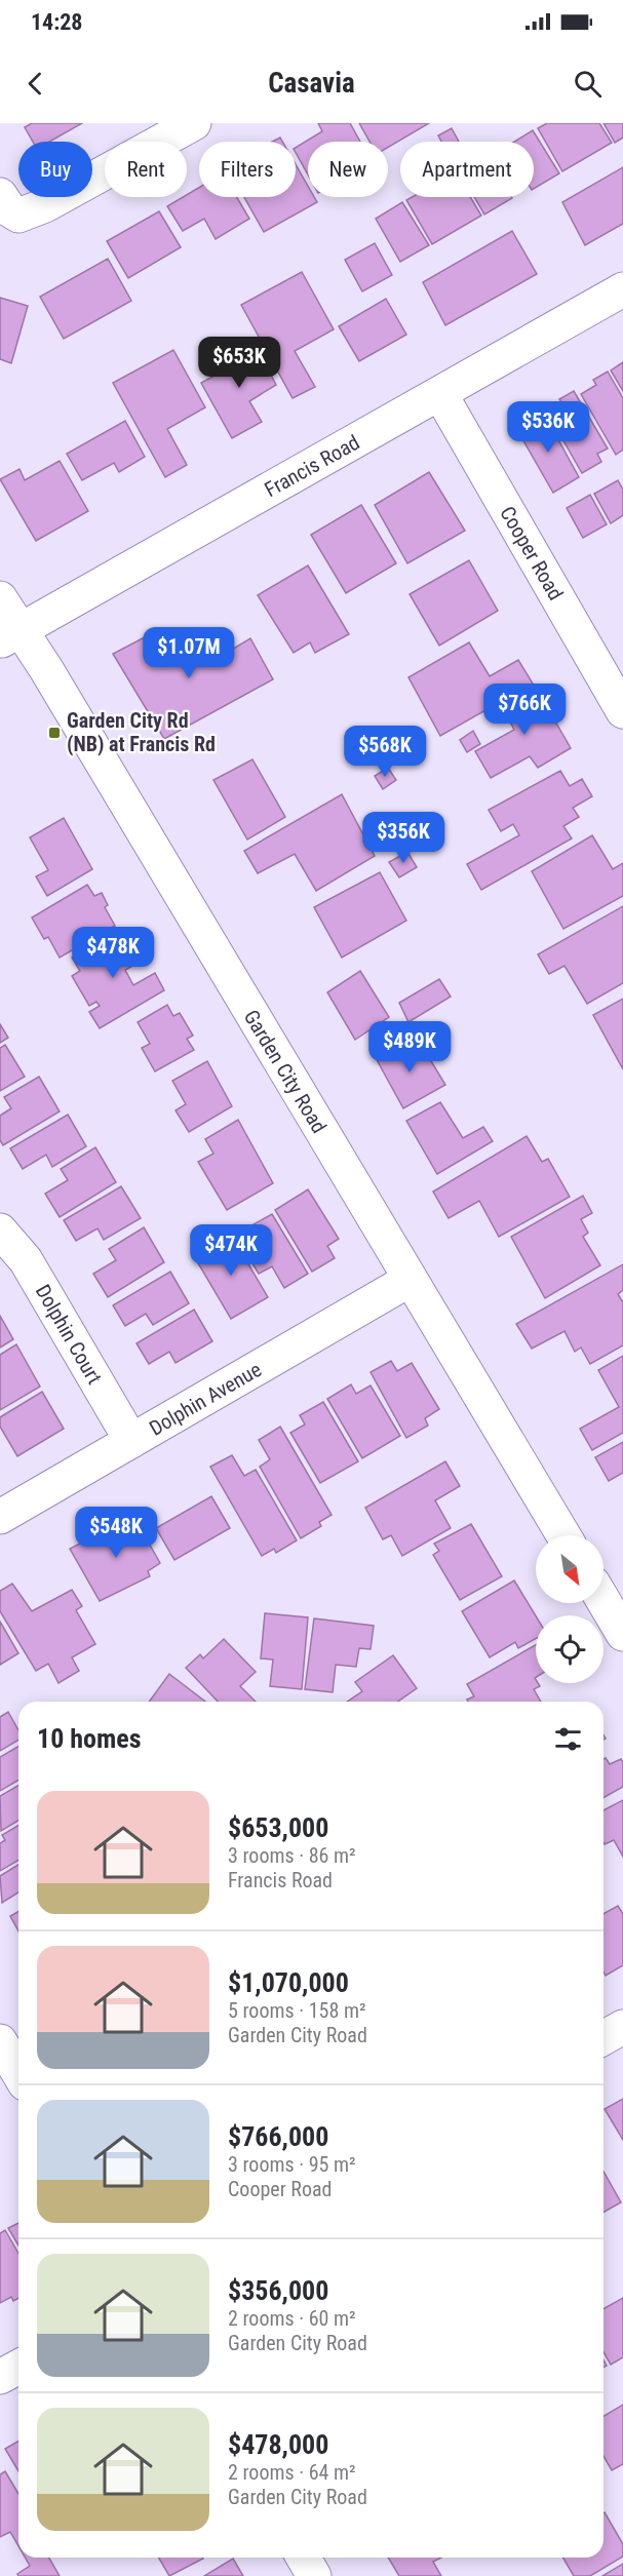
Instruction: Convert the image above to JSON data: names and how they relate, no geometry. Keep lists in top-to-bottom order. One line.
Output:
{"streets":{"street":["Francis Road","Cooper Road","Garden City Road","Dolphin Court","Dolphin Avenue"]},"crossings":[["Francis Road","Cooper Road"],["Francis Road","Garden City Road"],["Garden City Road","Dolphin Avenue"],["Dolphin Court","Dolphin Avenue"]],"places":{"transit":["Garden City Rd (NB) at Francis Rd"]},"north":"bottom right","page":{"status":"14:28","header":"Casavia","chip":["Buy","Rent","Filters","New","Apartment"],"price":["$653K","$536K","$1.07M","$766K","$568K","$356K","$478K","$489K","$474K","$548K"],"heading":"10 homes","list":[{"name":"$653,000","note":"3 rooms · 86 m² · Francis Road"},{"name":"$1,070,000","note":"5 rooms · 158 m² · Garden City Road"},{"name":"$766,000","note":"3 rooms · 95 m² · Cooper Road"},{"name":"$356,000","note":"2 rooms · 60 m² · Garden City Road"},{"name":"$478,000","note":"2 rooms · 64 m² · Garden City Road"}]}}
